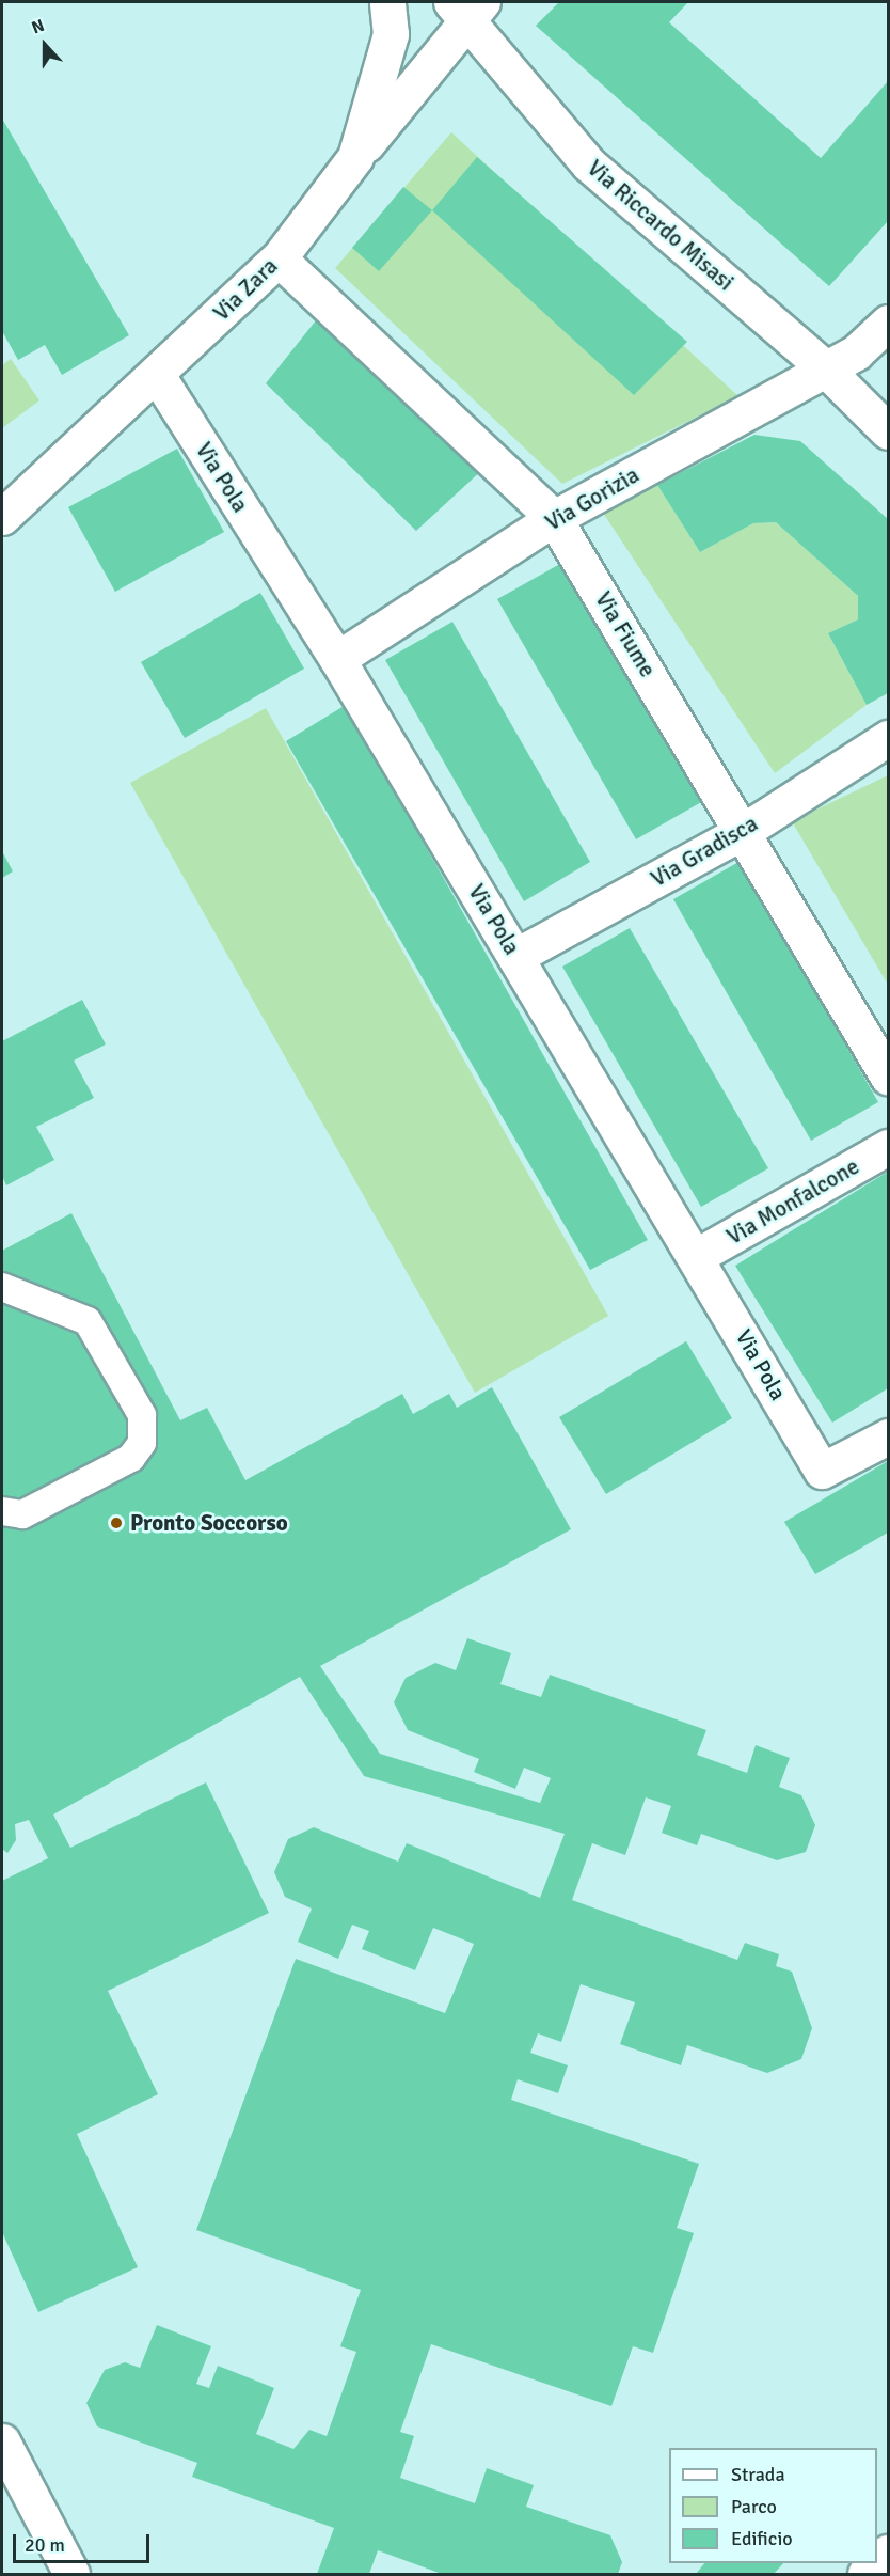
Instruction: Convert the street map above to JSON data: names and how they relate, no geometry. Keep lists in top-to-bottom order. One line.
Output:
{"streets":{"street":["Via Riccardo Misasi","Via Zara","Via Pola","Via Gorizia","Via Fiume","Via Gradisca","Via Monfalcone"]},"crossings":[["Via Riccardo Misasi","Via Gorizia"],["Via Zara","Via Pola"],["Via Zara","Via Fiume"],["Via Pola","Via Gorizia"],["Via Pola","Via Gradisca"],["Via Pola","Via Monfalcone"],["Via Gorizia","Via Fiume"],["Via Fiume","Via Gradisca"]],"places":["Pronto Soccorso"],"legend":["Strada","Parco","Edificio"],"scale_bar":"20 m","north":"top"}
